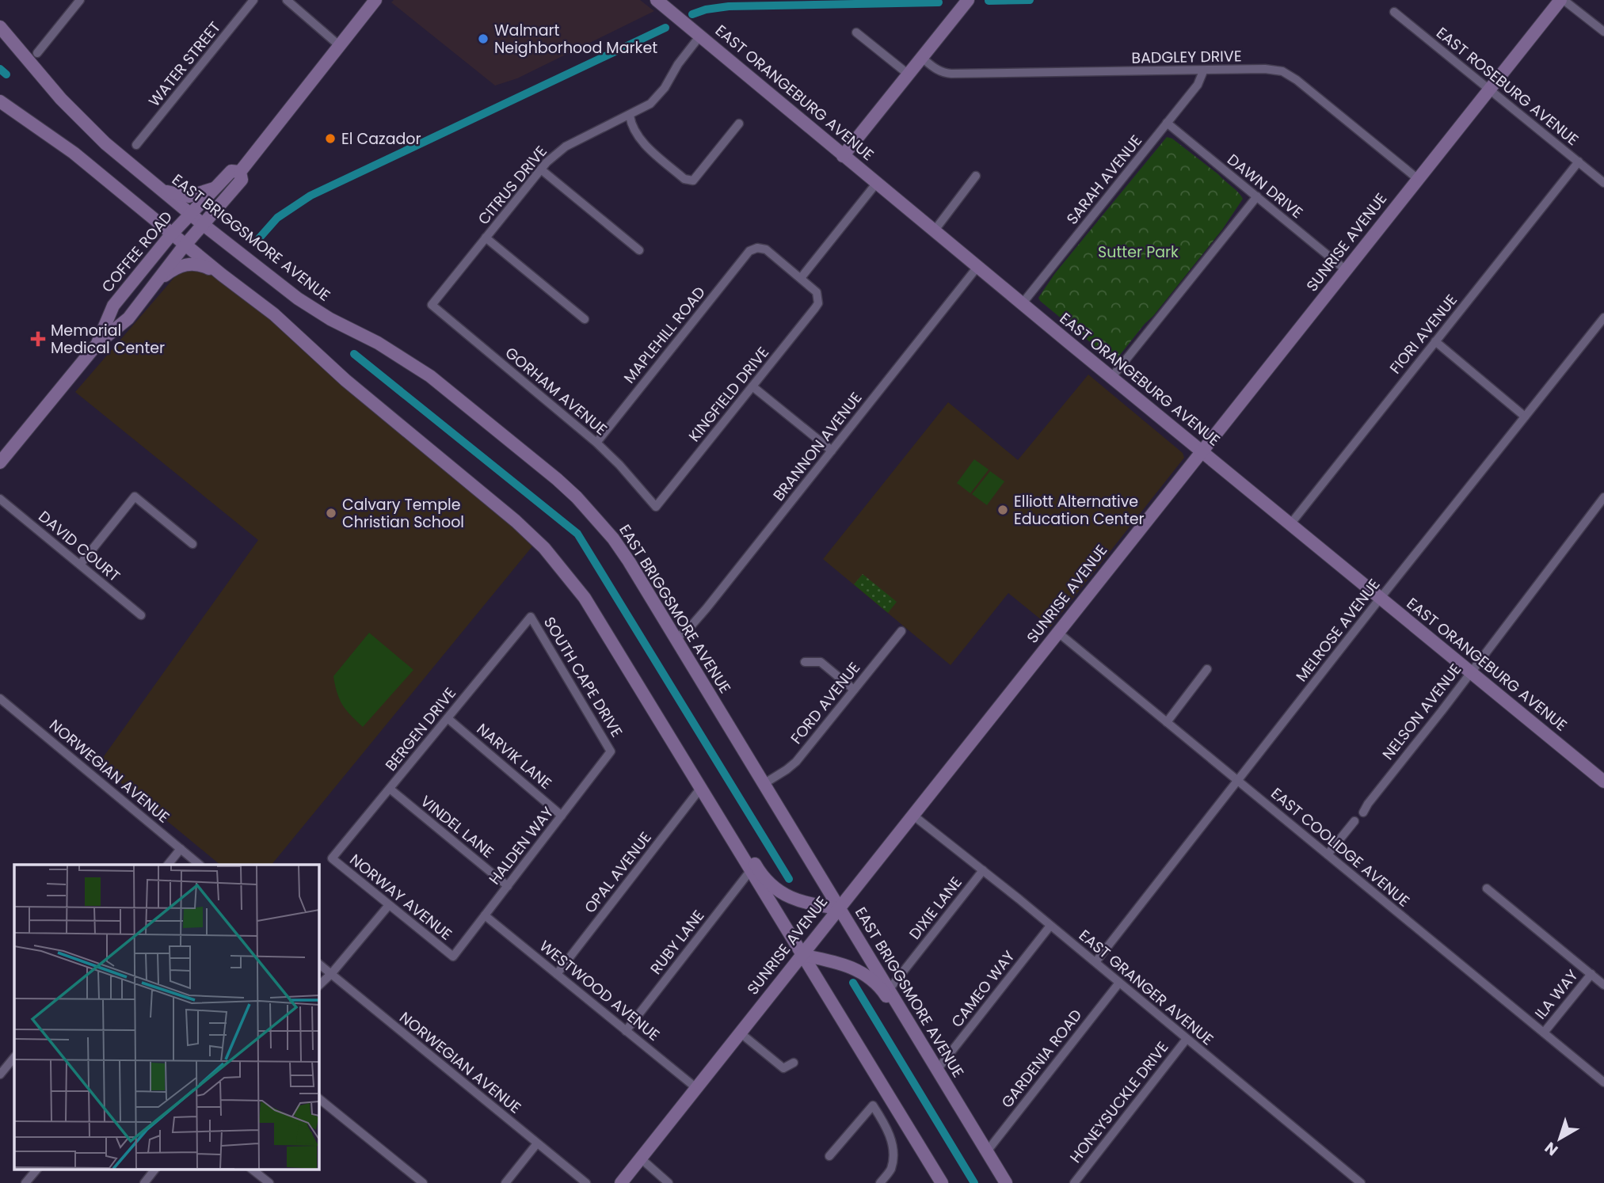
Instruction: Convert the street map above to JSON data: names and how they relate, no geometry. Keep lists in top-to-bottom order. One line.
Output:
{"streets":{"main road":["EAST ORANGEBURG AVENUE","EAST BRIGGSMORE AVENUE","SUNRISE AVENUE","COFFEE ROAD"],"street":["BADGLEY DRIVE","WATER STREET","EAST ROSEBURG AVENUE","SARAH AVENUE","CITRUS DRIVE","DAWN DRIVE","FIORI AVENUE","MAPLEHILL ROAD","GORHAM AVENUE","KINGFIELD DRIVE","BRANNON AVENUE","DAVID COURT","MELROSE AVENUE","SOUTH CAPE DRIVE","FORD AVENUE","NELSON AVENUE","BERGEN DRIVE","NARVIK LANE","NORWEGIAN AVENUE","VINDEL LANE","HALDEN WAY","EAST COOLIDGE AVENUE","OPAL AVENUE","NORWAY AVENUE","DIXIE LANE","RUBY LANE","EAST GRANGER AVENUE","CAMEO WAY","WESTWOOD AVENUE","ILA WAY","GARDENIA ROAD","HONEYSUCKLE DRIVE"]},"crossings":[["BADGLEY DRIVE","SARAH AVENUE"],["BADGLEY DRIVE","SUNRISE AVENUE"],["EAST ROSEBURG AVENUE","SUNRISE AVENUE"],["EAST ROSEBURG AVENUE","FIORI AVENUE"],["EAST ORANGEBURG AVENUE","SARAH AVENUE"],["EAST ORANGEBURG AVENUE","CITRUS DRIVE"],["EAST ORANGEBURG AVENUE","SUNRISE AVENUE"],["EAST ORANGEBURG AVENUE","FIORI AVENUE"],["EAST ORANGEBURG AVENUE","BRANNON AVENUE"],["EAST ORANGEBURG AVENUE","MELROSE AVENUE"],["EAST ORANGEBURG AVENUE","NELSON AVENUE"],["SARAH AVENUE","DAWN DRIVE"],["CITRUS DRIVE","GORHAM AVENUE"],["DAWN DRIVE","SUNRISE AVENUE"],["EAST BRIGGSMORE AVENUE","SUNRISE AVENUE"],["EAST BRIGGSMORE AVENUE","COFFEE ROAD"],["EAST BRIGGSMORE AVENUE","BRANNON AVENUE"],["EAST BRIGGSMORE AVENUE","FORD AVENUE"],["EAST BRIGGSMORE AVENUE","DIXIE LANE"],["EAST BRIGGSMORE AVENUE","CAMEO WAY"],["EAST BRIGGSMORE AVENUE","GARDENIA ROAD"],["SUNRISE AVENUE","EAST COOLIDGE AVENUE"],["SUNRISE AVENUE","EAST GRANGER AVENUE"],["SUNRISE AVENUE","WESTWOOD AVENUE"],["MAPLEHILL ROAD","GORHAM AVENUE"],["MAPLEHILL ROAD","KINGFIELD DRIVE"],["GORHAM AVENUE","KINGFIELD DRIVE"],["MELROSE AVENUE","EAST COOLIDGE AVENUE"],["MELROSE AVENUE","EAST GRANGER AVENUE"],["SOUTH CAPE DRIVE","BERGEN DRIVE"],["SOUTH CAPE DRIVE","HALDEN WAY"],["BERGEN DRIVE","NARVIK LANE"],["BERGEN DRIVE","VINDEL LANE"],["BERGEN DRIVE","NORWAY AVENUE"],["NARVIK LANE","HALDEN WAY"],["VINDEL LANE","HALDEN WAY"],["HALDEN WAY","NORWAY AVENUE"],["HALDEN WAY","WESTWOOD AVENUE"],["EAST COOLIDGE AVENUE","ILA WAY"],["OPAL AVENUE","WESTWOOD AVENUE"],["DIXIE LANE","EAST GRANGER AVENUE"],["RUBY LANE","WESTWOOD AVENUE"],["EAST GRANGER AVENUE","CAMEO WAY"],["EAST GRANGER AVENUE","GARDENIA ROAD"],["EAST GRANGER AVENUE","HONEYSUCKLE DRIVE"]],"parks":["Sutter Park"],"places":{"other":["Walmart Neighborhood Market","El Cazador","Elliott Alternative Education Center","Calvary Temple Christian School"],"health":["Memorial Medical Center"]},"north":"bottom left"}
